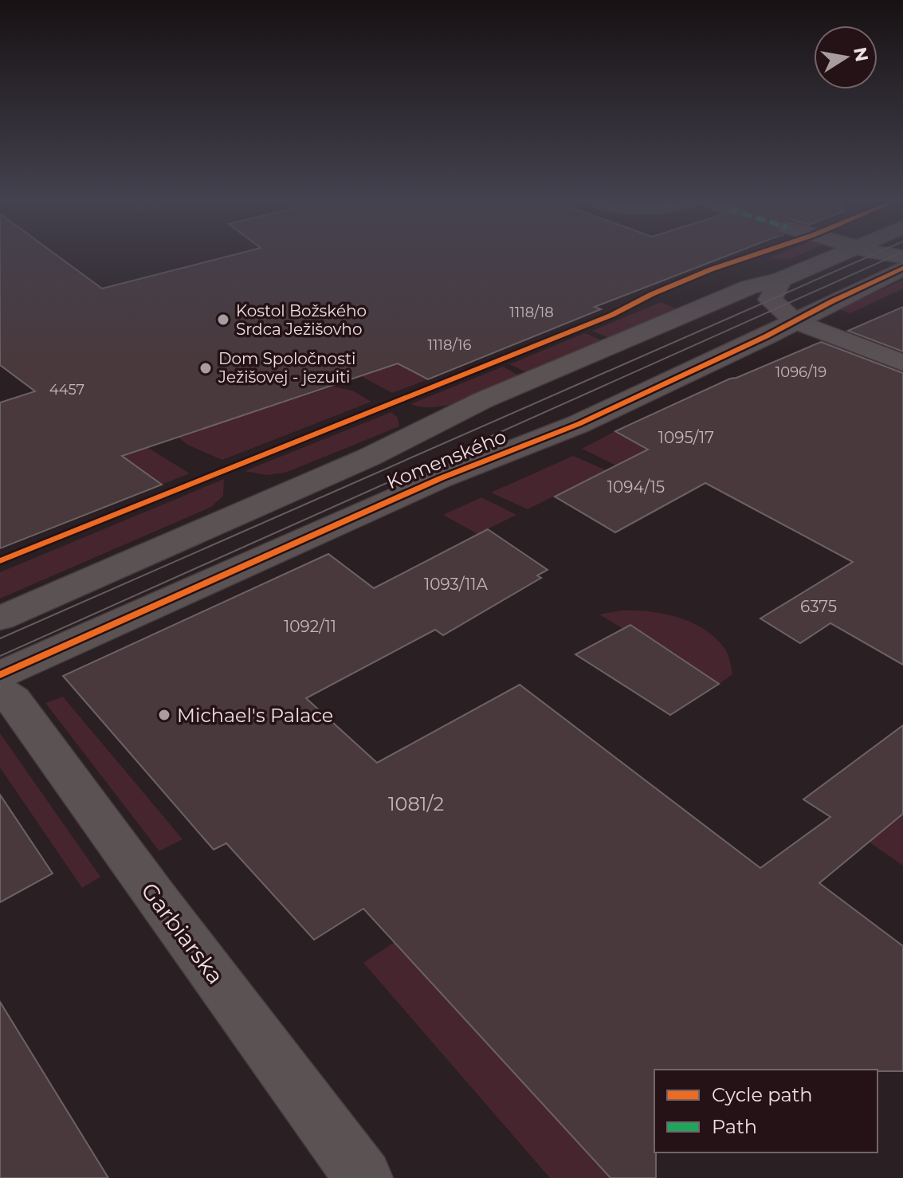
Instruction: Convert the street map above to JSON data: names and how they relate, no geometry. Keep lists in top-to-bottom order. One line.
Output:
{"streets":{"street":["Komenského","Garbiarska"]},"places":["Kostol Božského Srdca Ježišovho","Dom Spoločnosti Ježišovej - jezuiti","Michael's Palace"],"house_numbers":["1118/18","1118/16","1096/19","4457","1095/17","1094/15","1093/11A","6375","1092/11","1081/2"],"legend":["Cycle path","Path"],"north":"right"}
